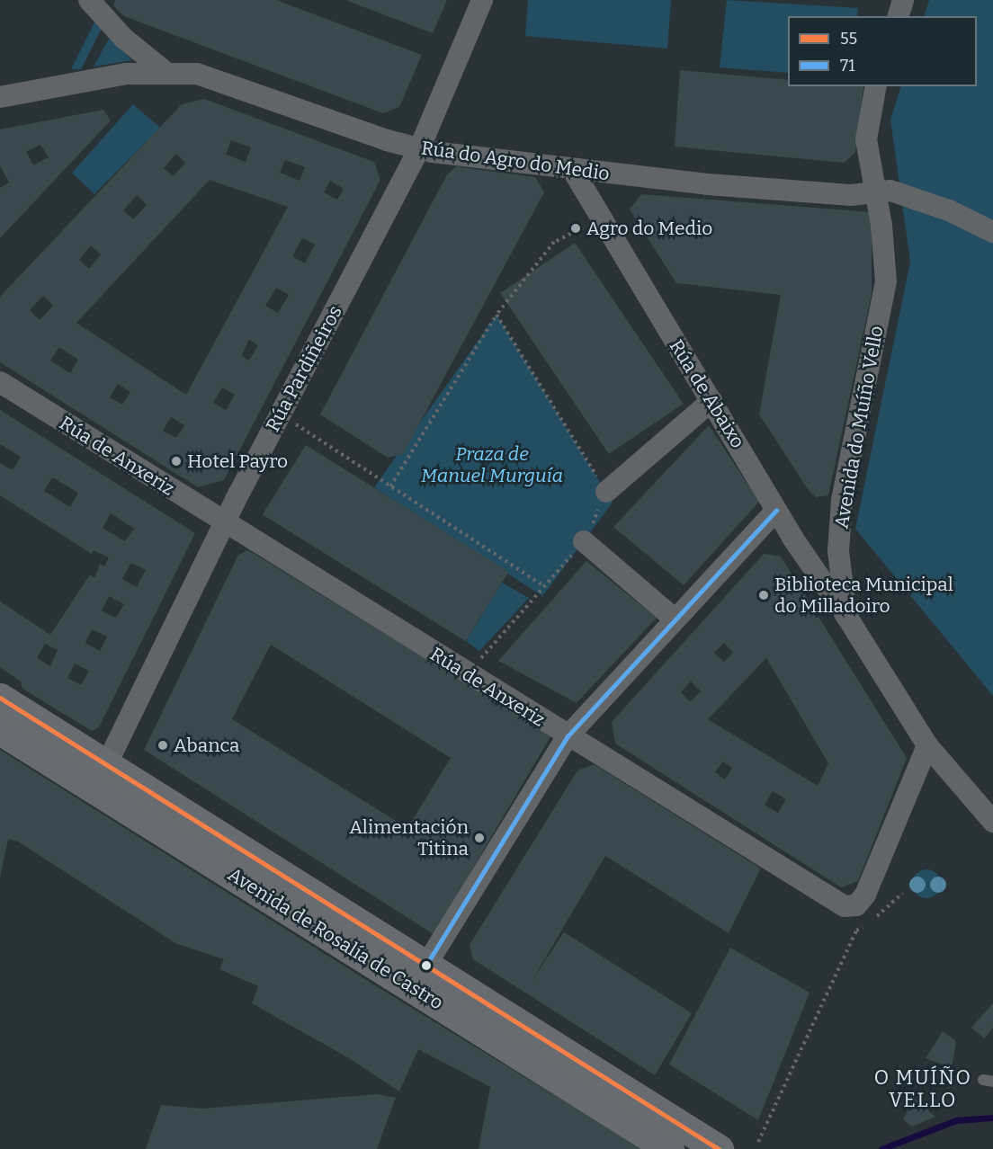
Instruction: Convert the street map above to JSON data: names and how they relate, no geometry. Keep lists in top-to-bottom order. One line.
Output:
{"streets":{"highway":["Avenida de Rosalía de Castro"],"street":["Rúa do Agro do Medio","Rúa Pardiñeiros","Rúa de Abaixo","Avenida do Muíño Vello","Rúa de Anxeriz"]},"crossings":[["Rúa do Agro do Medio","Rúa Pardiñeiros"],["Rúa do Agro do Medio","Rúa de Abaixo"],["Rúa do Agro do Medio","Avenida do Muíño Vello"],["Rúa Pardiñeiros","Rúa de Anxeriz"],["Rúa Pardiñeiros","Avenida de Rosalía de Castro"],["Rúa de Abaixo","Avenida do Muíño Vello"],["Avenida do Muíño Vello","Rúa de Anxeriz"]],"districts":["O MUÍÑO VELLO"],"parks":["Praza de Manuel Murguía"],"places":["Agro do Medio","Hotel Payro","Biblioteca Municipal do Milladoiro","Abanca","Alimentación Titina"],"lines":["transit line 71","transit line 55"],"legend":["55","71"]}
